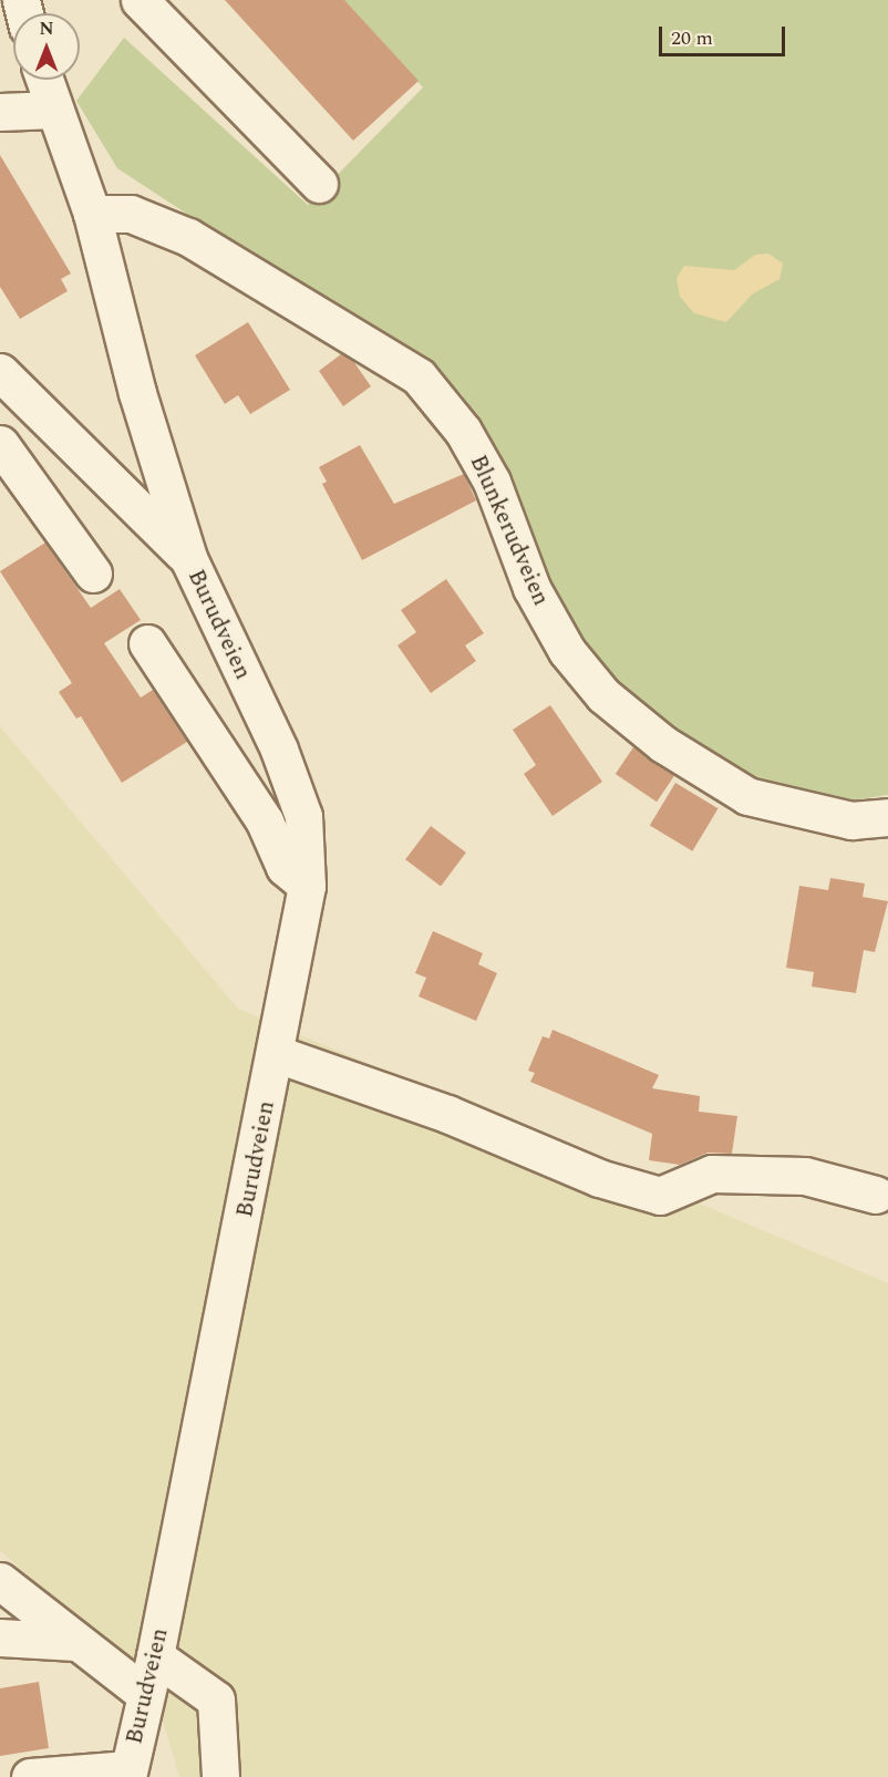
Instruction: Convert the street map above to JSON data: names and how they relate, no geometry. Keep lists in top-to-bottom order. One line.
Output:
{"streets":{"street":["Blunkerudveien","Burudveien"]},"crossings":[["Blunkerudveien","Burudveien"]],"scale_bar":"20 m","north":"top"}
